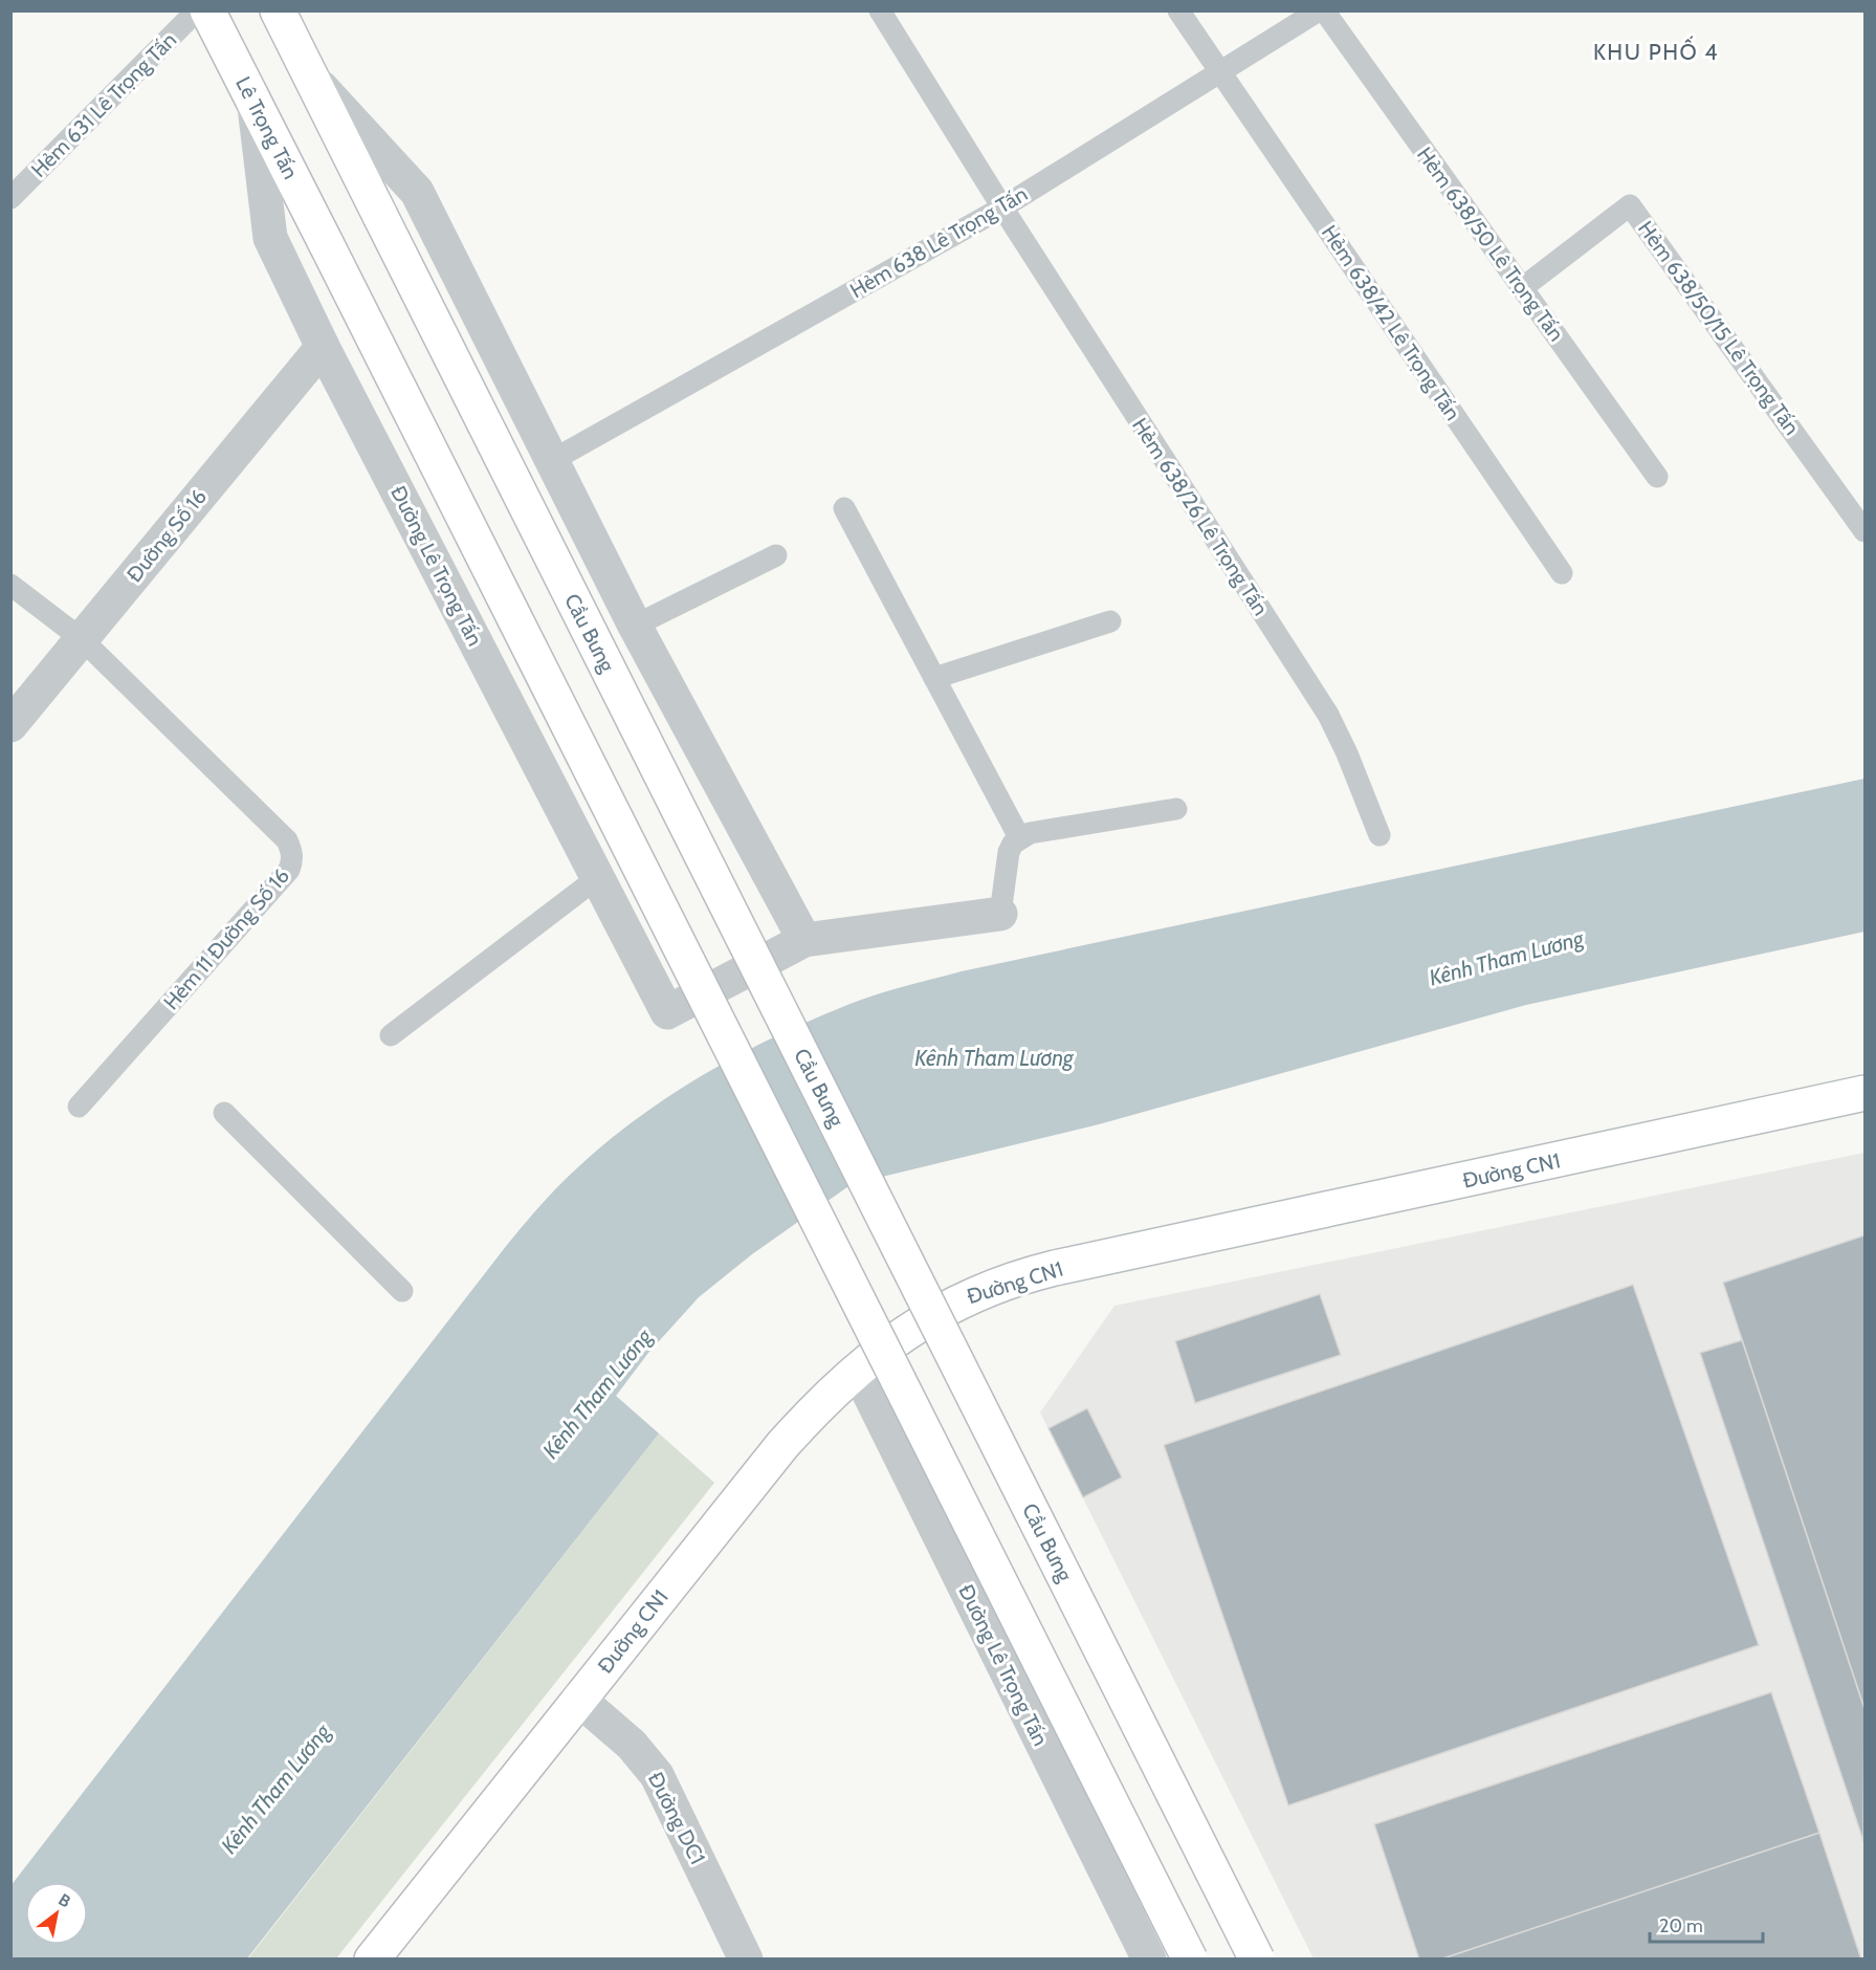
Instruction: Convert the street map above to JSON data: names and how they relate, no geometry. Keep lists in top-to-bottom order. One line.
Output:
{"streets":{"main road":["Lê Trọng Tấn","Cầu Bưng","Đường CN1"],"street":["Đường Số 16","Đường Lê Trọng Tấn","Đường DC1"],"lane":["Hẻm 631 Lê Trọng Tấn","Hẻm 638 Lê Trọng Tấn","Hẻm 638/50 Lê Trọng Tấn","Hẻm 638/42 Lê Trọng Tấn","Hẻm 638/50/15 Lê Trọng Tấn","Hẻm 638/26 Lê Trọng Tấn","Hẻm 11 Đường Số 16"]},"crossings":[["Lê Trọng Tấn","Đường Lê Trọng Tấn"],["Hẻm 638 Lê Trọng Tấn","Hẻm 638/42 Lê Trọng Tấn"],["Hẻm 638 Lê Trọng Tấn","Hẻm 638/26 Lê Trọng Tấn"],["Hẻm 638/50 Lê Trọng Tấn","Hẻm 638/50/15 Lê Trọng Tấn"],["Đường Số 16","Đường Lê Trọng Tấn"],["Đường Số 16","Hẻm 11 Đường Số 16"],["Đường Lê Trọng Tấn","Đường CN1"],["Đường CN1","Đường DC1"]],"districts":["KHU PHỐ 4"],"water":["Kênh Tham Lương"],"scale_bar":"20 m","north":"top right"}
